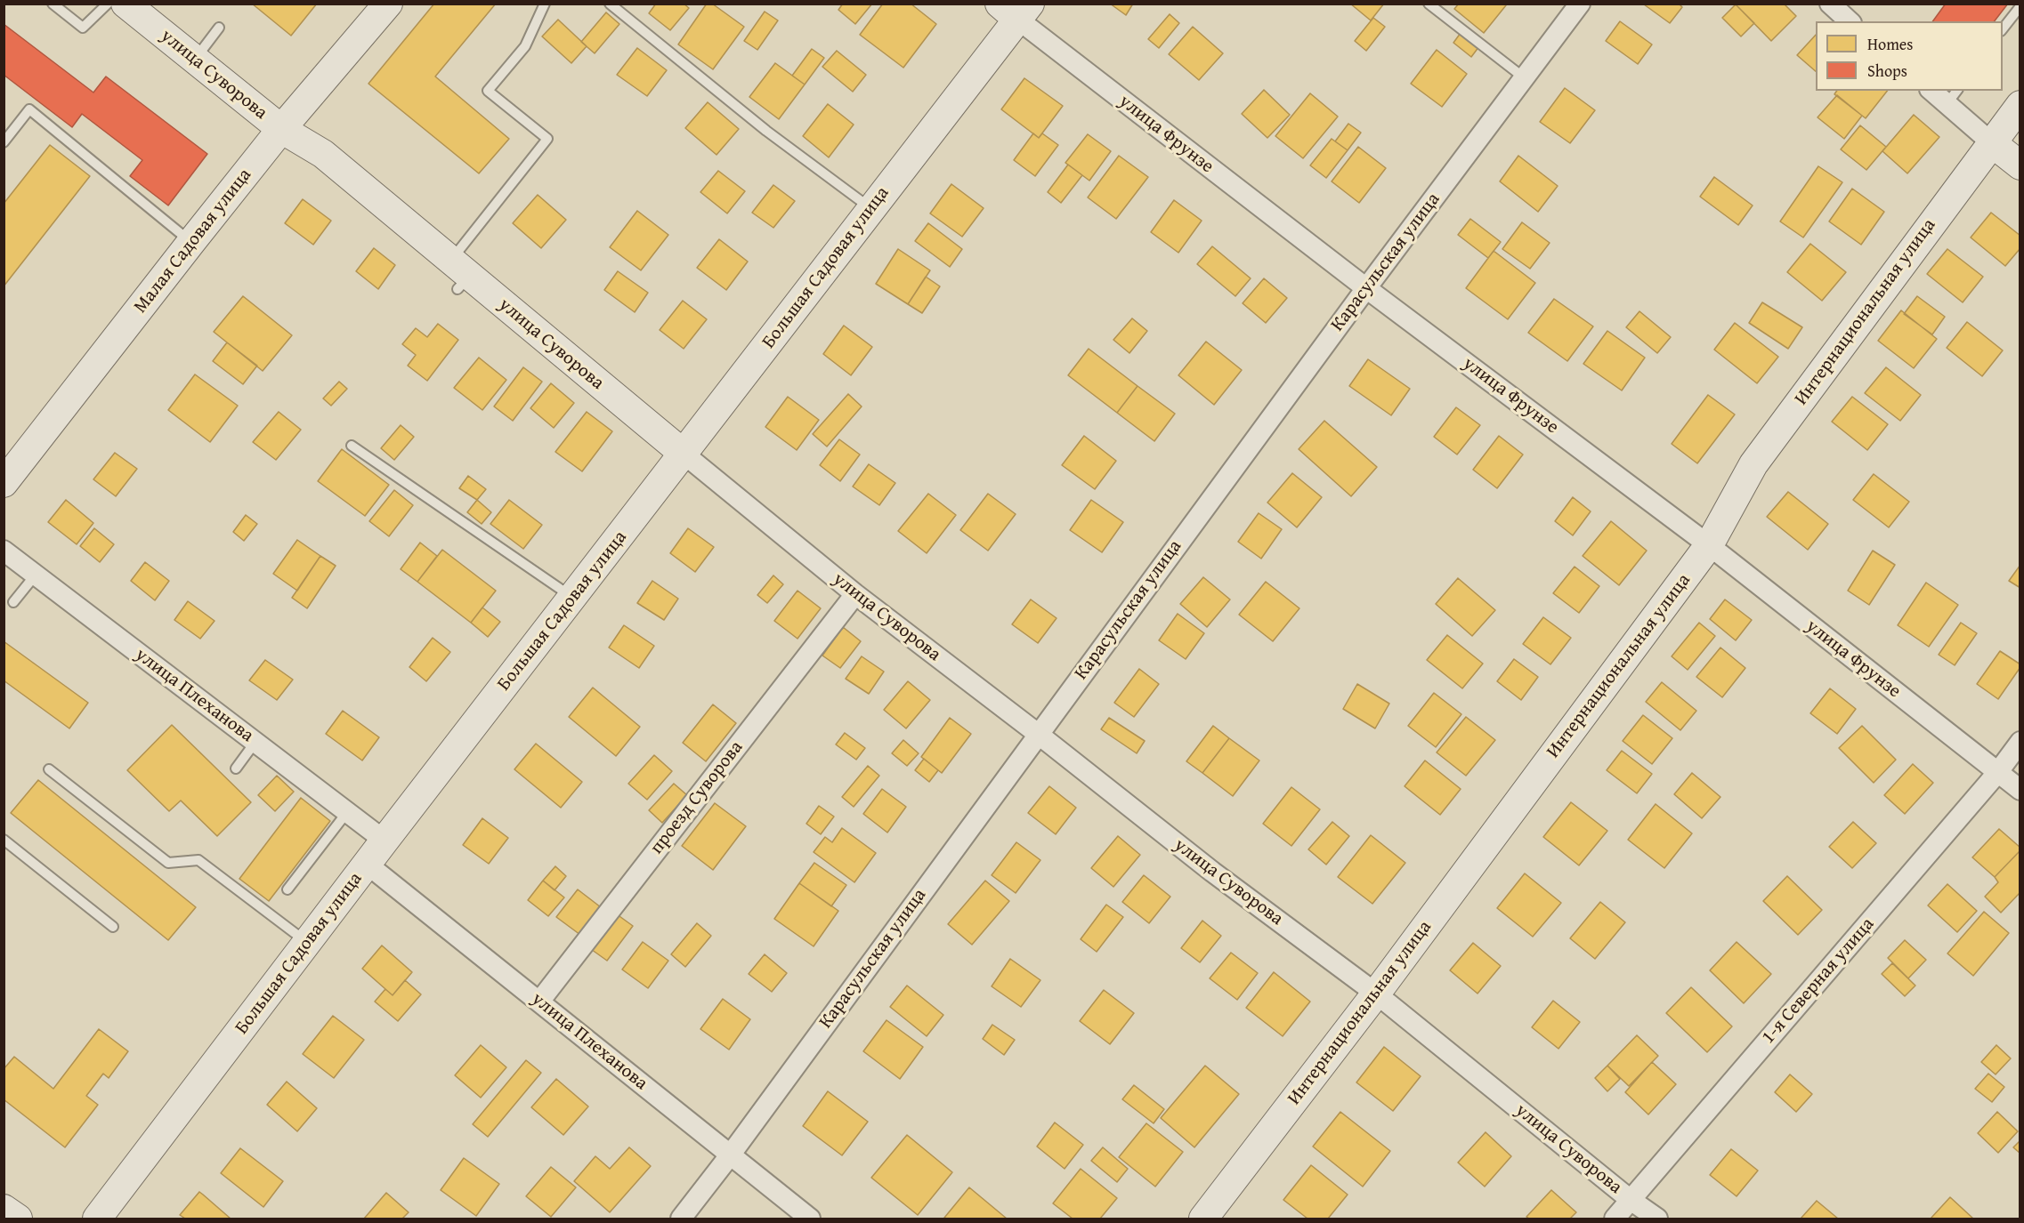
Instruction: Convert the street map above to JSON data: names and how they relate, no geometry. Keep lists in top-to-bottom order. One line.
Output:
{"streets":{"street":["улица Суворова","улица Фрунзе","Малая Садовая улица","Карасульская улица","Большая Садовая улица","Интернациональная улица","улица Плеханова","проезд Суворова","1-я Северная улица"]},"crossings":[["улица Суворова","Малая Садовая улица"],["улица Суворова","Карасульская улица"],["улица Суворова","Большая Садовая улица"],["улица Суворова","Интернациональная улица"],["улица Суворова","проезд Суворова"],["улица Суворова","1-я Северная улица"],["улица Фрунзе","Карасульская улица"],["улица Фрунзе","Большая Садовая улица"],["улица Фрунзе","Интернациональная улица"],["улица Фрунзе","1-я Северная улица"],["Карасульская улица","улица Плеханова"],["Большая Садовая улица","улица Плеханова"],["улица Плеханова","проезд Суворова"]],"legend":["Homes","Shops"]}
